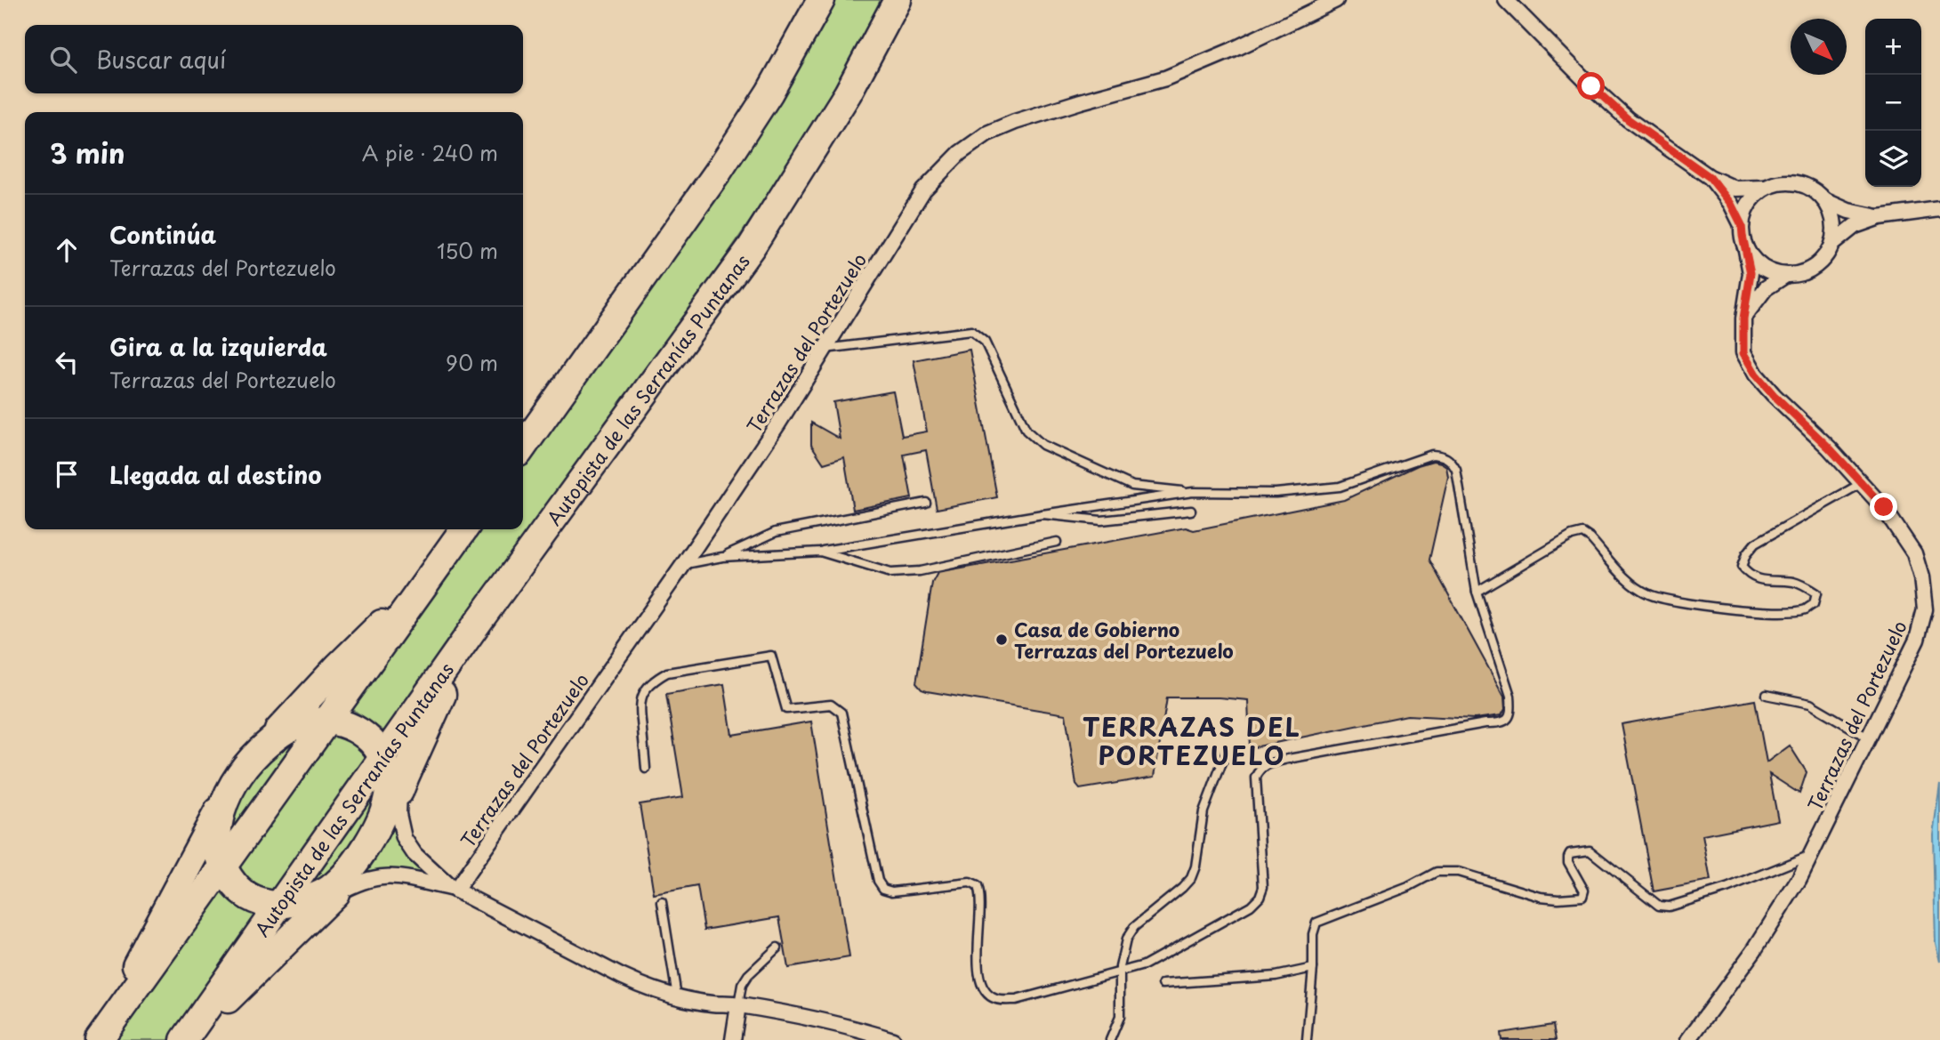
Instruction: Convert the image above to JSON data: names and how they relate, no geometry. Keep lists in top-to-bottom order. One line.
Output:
{"streets":{"highway":["Autopista de las Serranías Puntanas"],"street":["Terrazas del Portezuelo"]},"districts":["TERRAZAS DEL PORTEZUELO"],"places":["Casa de Gobierno Terrazas del Portezuelo"],"north":"bottom right","page":{"map_buttons":["+","−"],"search":"Buscar aquí","heading":["3 min","A pie · 240 m"],"list":[["Continúa","Terrazas del Portezuelo","150 m"],["Gira a la izquierda","Terrazas del Portezuelo","90 m"],"Llegada al destino"]}}
